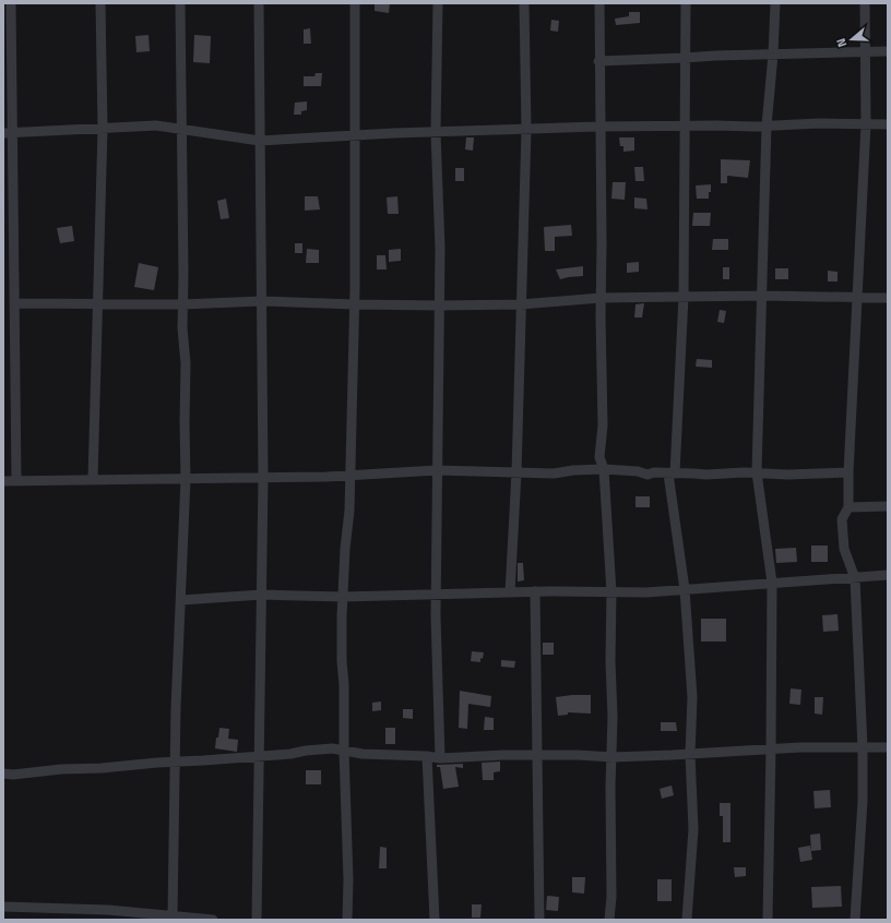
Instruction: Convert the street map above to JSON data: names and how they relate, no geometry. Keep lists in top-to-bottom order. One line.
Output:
{"north":"left"}
